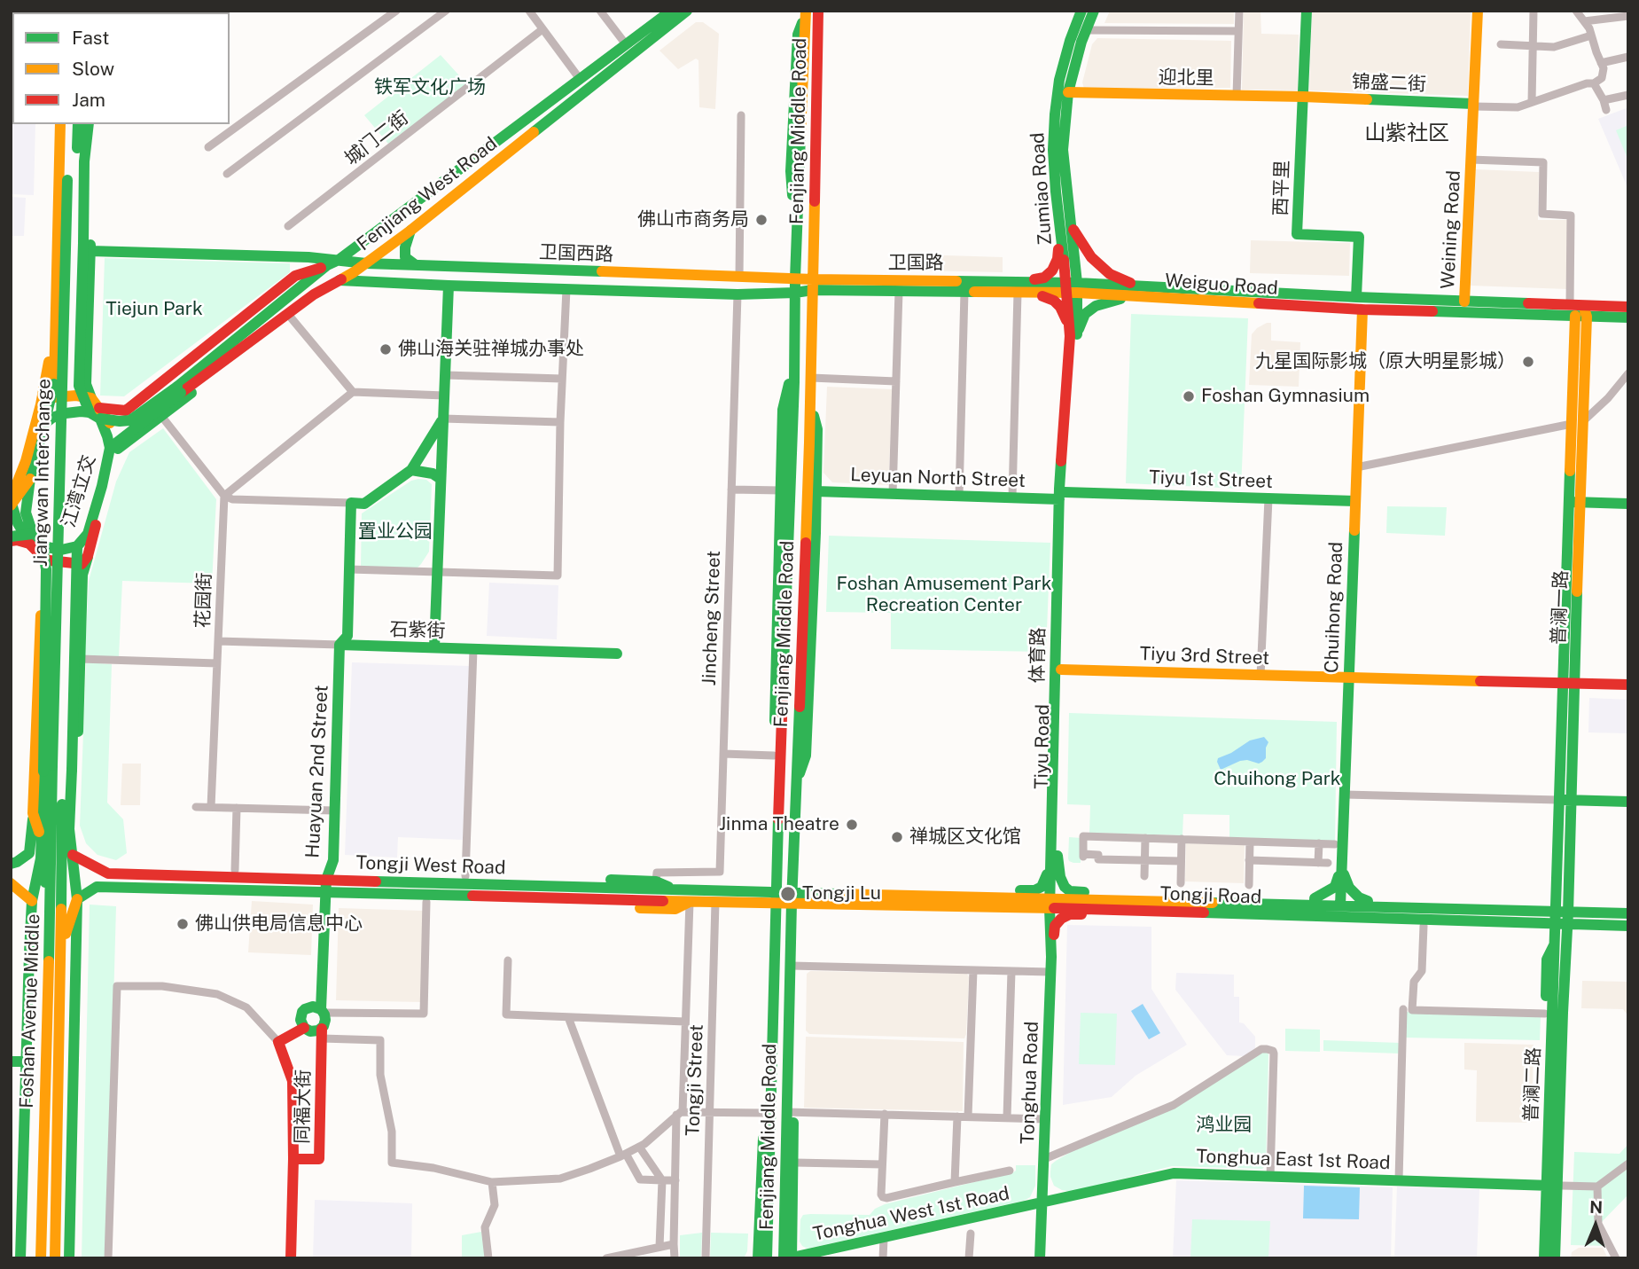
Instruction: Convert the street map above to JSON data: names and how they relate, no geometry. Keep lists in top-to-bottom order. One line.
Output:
{"streets":{"main road":["迎北里","锦盛二街","Fenjiang Middle Road","西平里","Zumiao Road","Fenjiang West Road","Weining Road","卫国西路","卫国路","Weiguo Road","Leyuan North Street","Tiyu 1st Street","江湾立交","Chuihong Road","普澜一路","石紫街","体育路","Tiyu 3rd Street","Tiyu Road","Huayuan 2nd Street","Tongji West Road","Tongji Road","Foshan Avenue Middle","Tonghua Road","普澜二路","同福大街","Tonghua East 1st Road","Tonghua West 1st Road"],"street":["城门二街","花园街","Jincheng Street","Tongji Street"]},"crossings":[["迎北里","锦盛二街"],["迎北里","西平里"],["迎北里","Zumiao Road"],["锦盛二街","西平里"],["锦盛二街","Weining Road"],["Fenjiang Middle Road","卫国西路"],["Fenjiang Middle Road","卫国路"],["Fenjiang Middle Road","Tongji West Road"],["Fenjiang Middle Road","Tongji Road"],["Zumiao Road","体育路"],["Fenjiang West Road","卫国西路"],["卫国西路","卫国路"],["卫国西路","Jincheng Street"],["Weiguo Road","Chuihong Road"],["Weiguo Road","普澜一路"],["Leyuan North Street","Tiyu 1st Street"],["Leyuan North Street","体育路"],["Leyuan North Street","Tiyu Road"],["Tiyu 1st Street","Chuihong Road"],["Tiyu 1st Street","体育路"],["Tiyu 1st Street","Tiyu Road"],["花园街","石紫街"],["Chuihong Road","Tiyu 3rd Street"],["Chuihong Road","Tongji Road"],["普澜一路","Tiyu 3rd Street"],["普澜一路","Tongji Road"],["普澜一路","普澜二路"],["石紫街","Huayuan 2nd Street"],["体育路","Tiyu Road"],["Tiyu 3rd Street","Tiyu Road"],["Tiyu Road","Tongji Road"],["Tiyu Road","Tonghua Road"],["Huayuan 2nd Street","Tongji West Road"],["Huayuan 2nd Street","同福大街"],["Tongji West Road","Tongji Road"],["Tongji West Road","Tongji Street"],["Tongji West Road","同福大街"],["Tongji Road","Tonghua Road"],["Tongji Road","普澜二路"],["Tonghua Road","Tonghua East 1st Road"],["Tonghua Road","Tonghua West 1st Road"],["普澜二路","Tonghua East 1st Road"],["Tonghua East 1st Road","Tonghua West 1st Road"]],"districts":["山紫社区"],"parks":["铁军文化广场","Tiejun Park","置业公园","Foshan Amusement Park Recreation Center","Chuihong Park","鸿业园"],"places":["佛山市商务局","佛山海关驻禅城办事处","九星国际影城（原大明星影城）","Foshan Gymnasium","Jinma Theatre","禅城区文化馆","Tongji Lu","佛山供电局信息中心"],"legend":["Fast","Slow","Jam"],"north":"top"}
